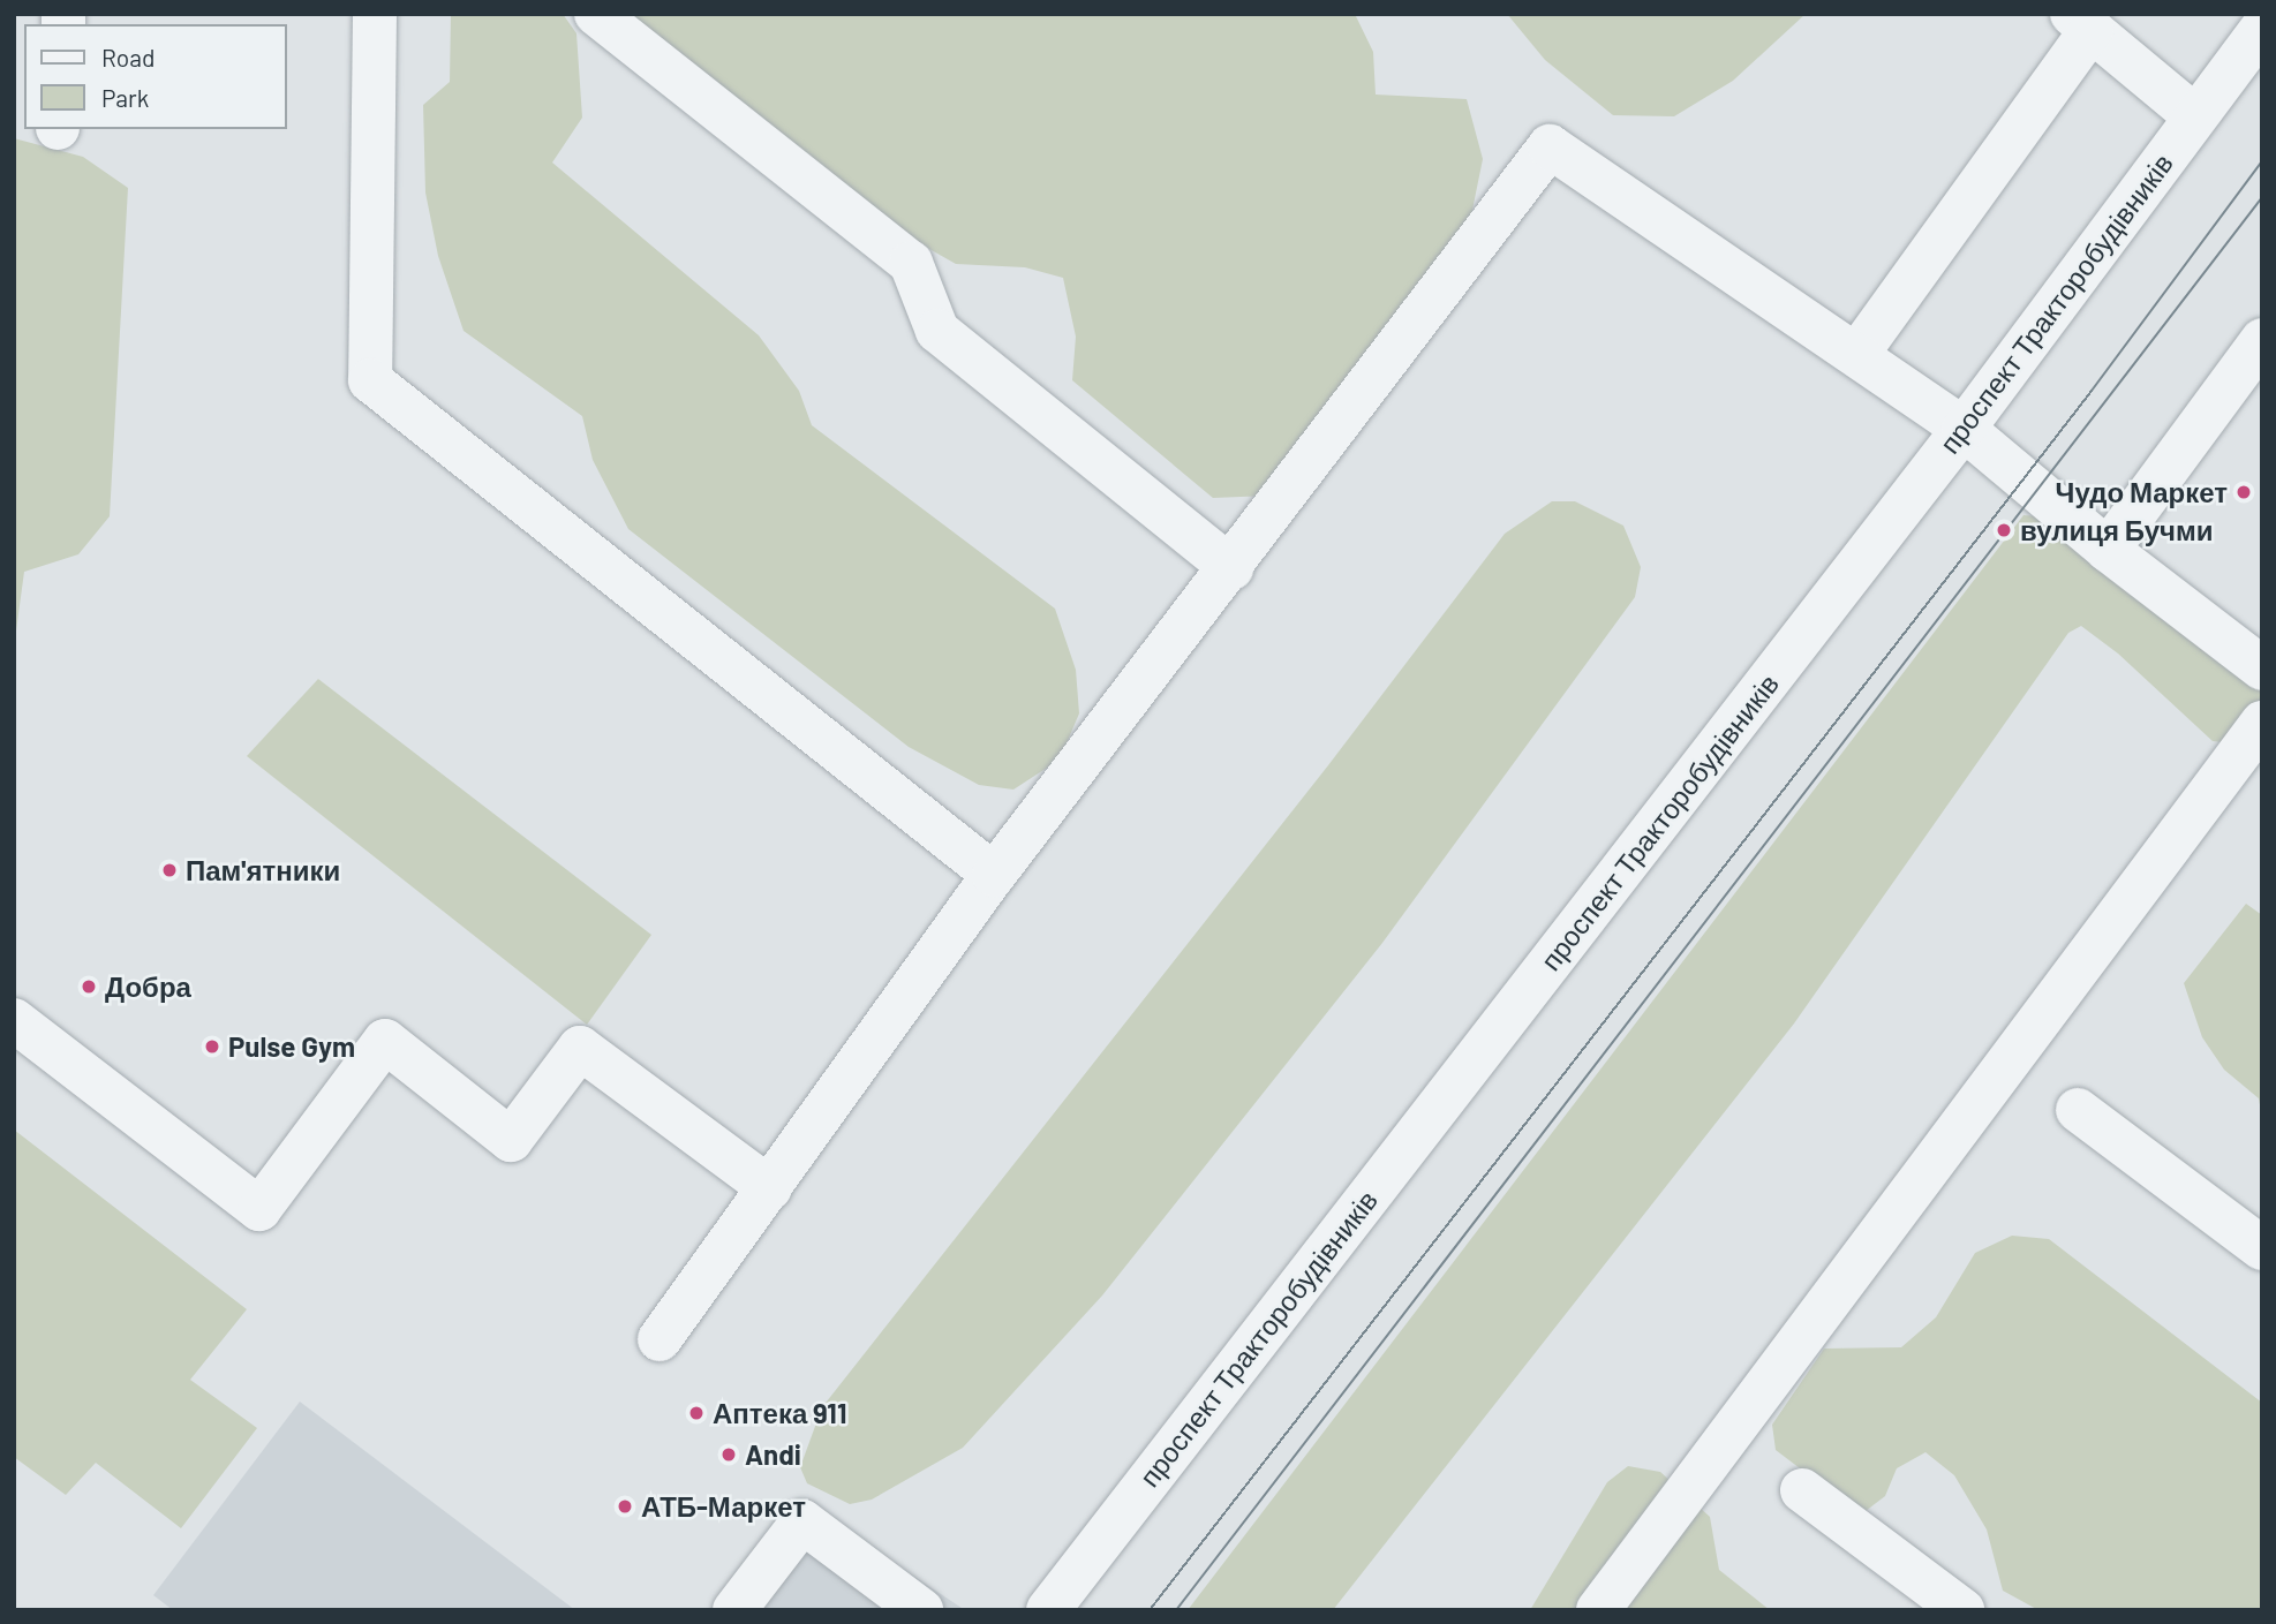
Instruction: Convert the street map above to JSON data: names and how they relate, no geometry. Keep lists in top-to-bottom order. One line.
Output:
{"streets":{"street":["проспект Тракторобудівників"]},"places":["Чудо Маркет","вулиця Бучми","Пам'ятники","Добра","Pulse Gym","Аптека 911","Andi","АТБ-Маркет"],"legend":["Road","Park"]}
